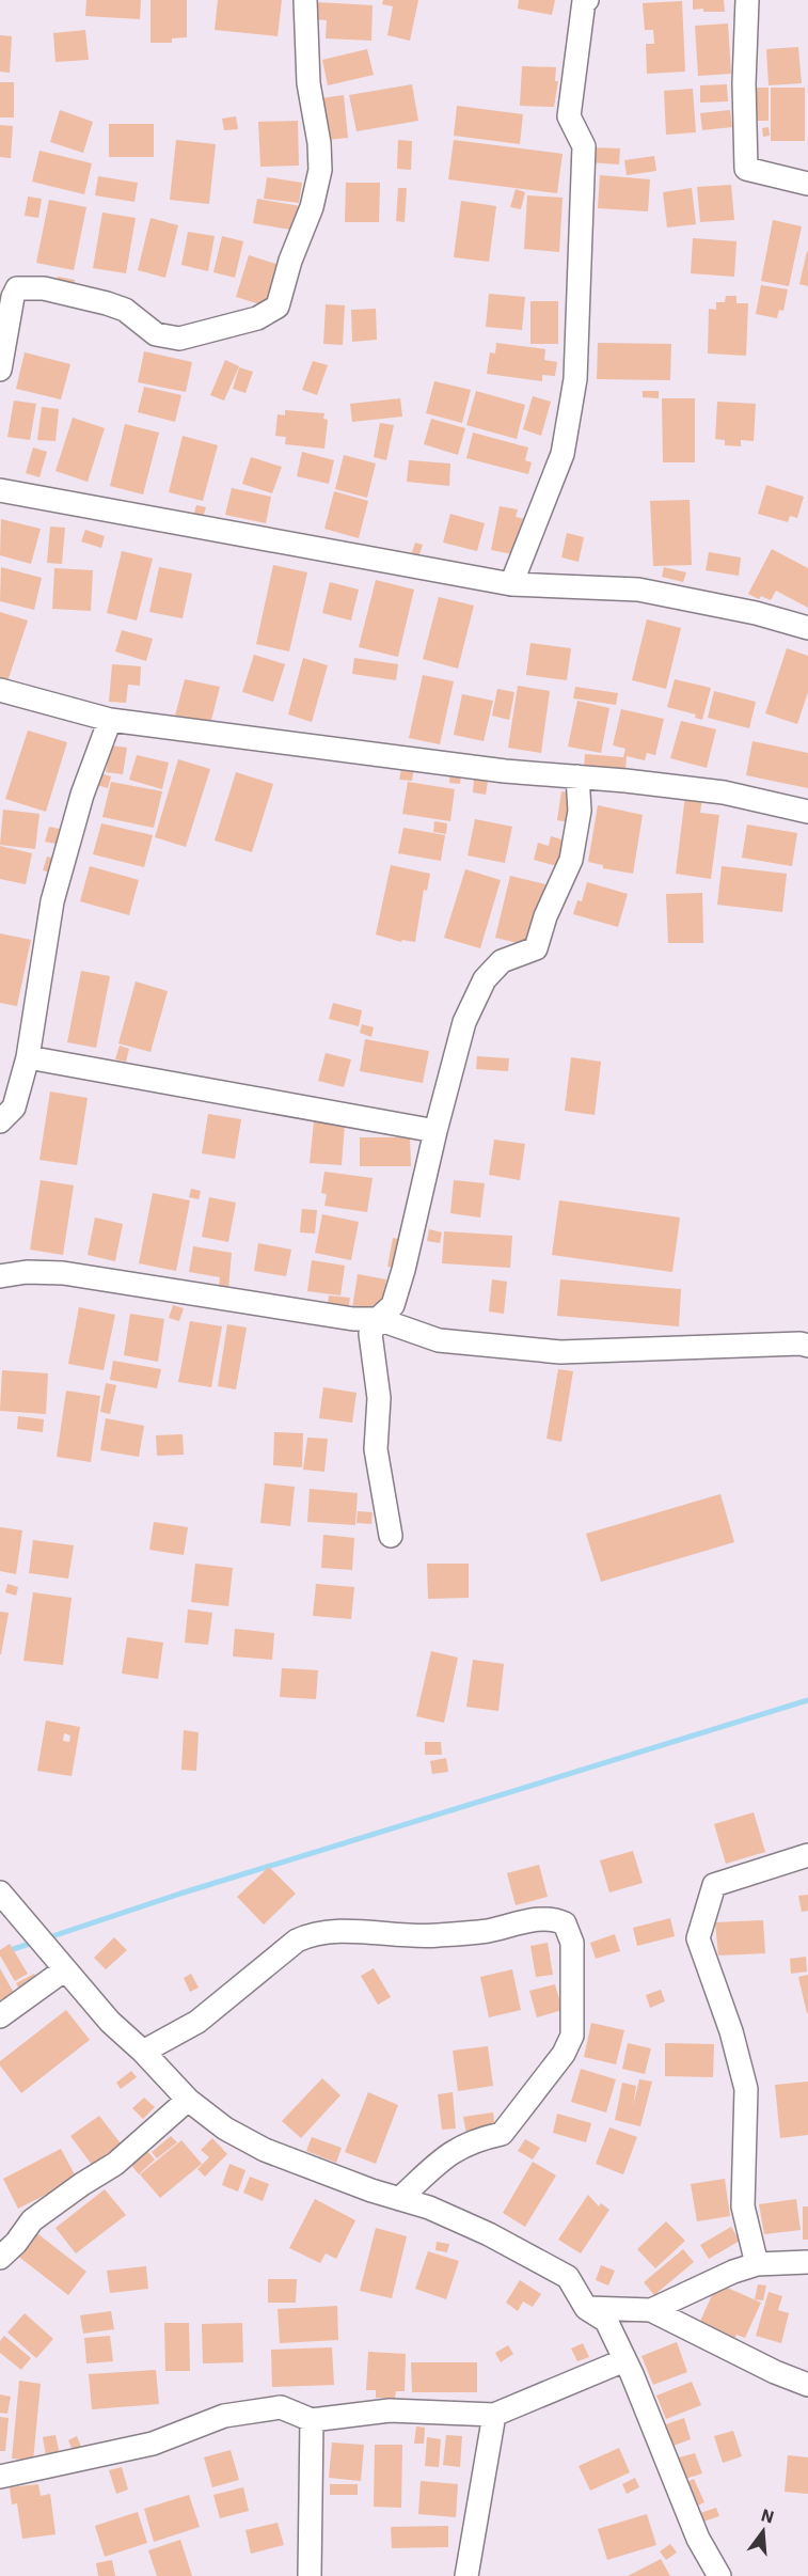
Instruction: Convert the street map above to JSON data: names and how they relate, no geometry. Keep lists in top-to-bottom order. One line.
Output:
{"north":"top"}
